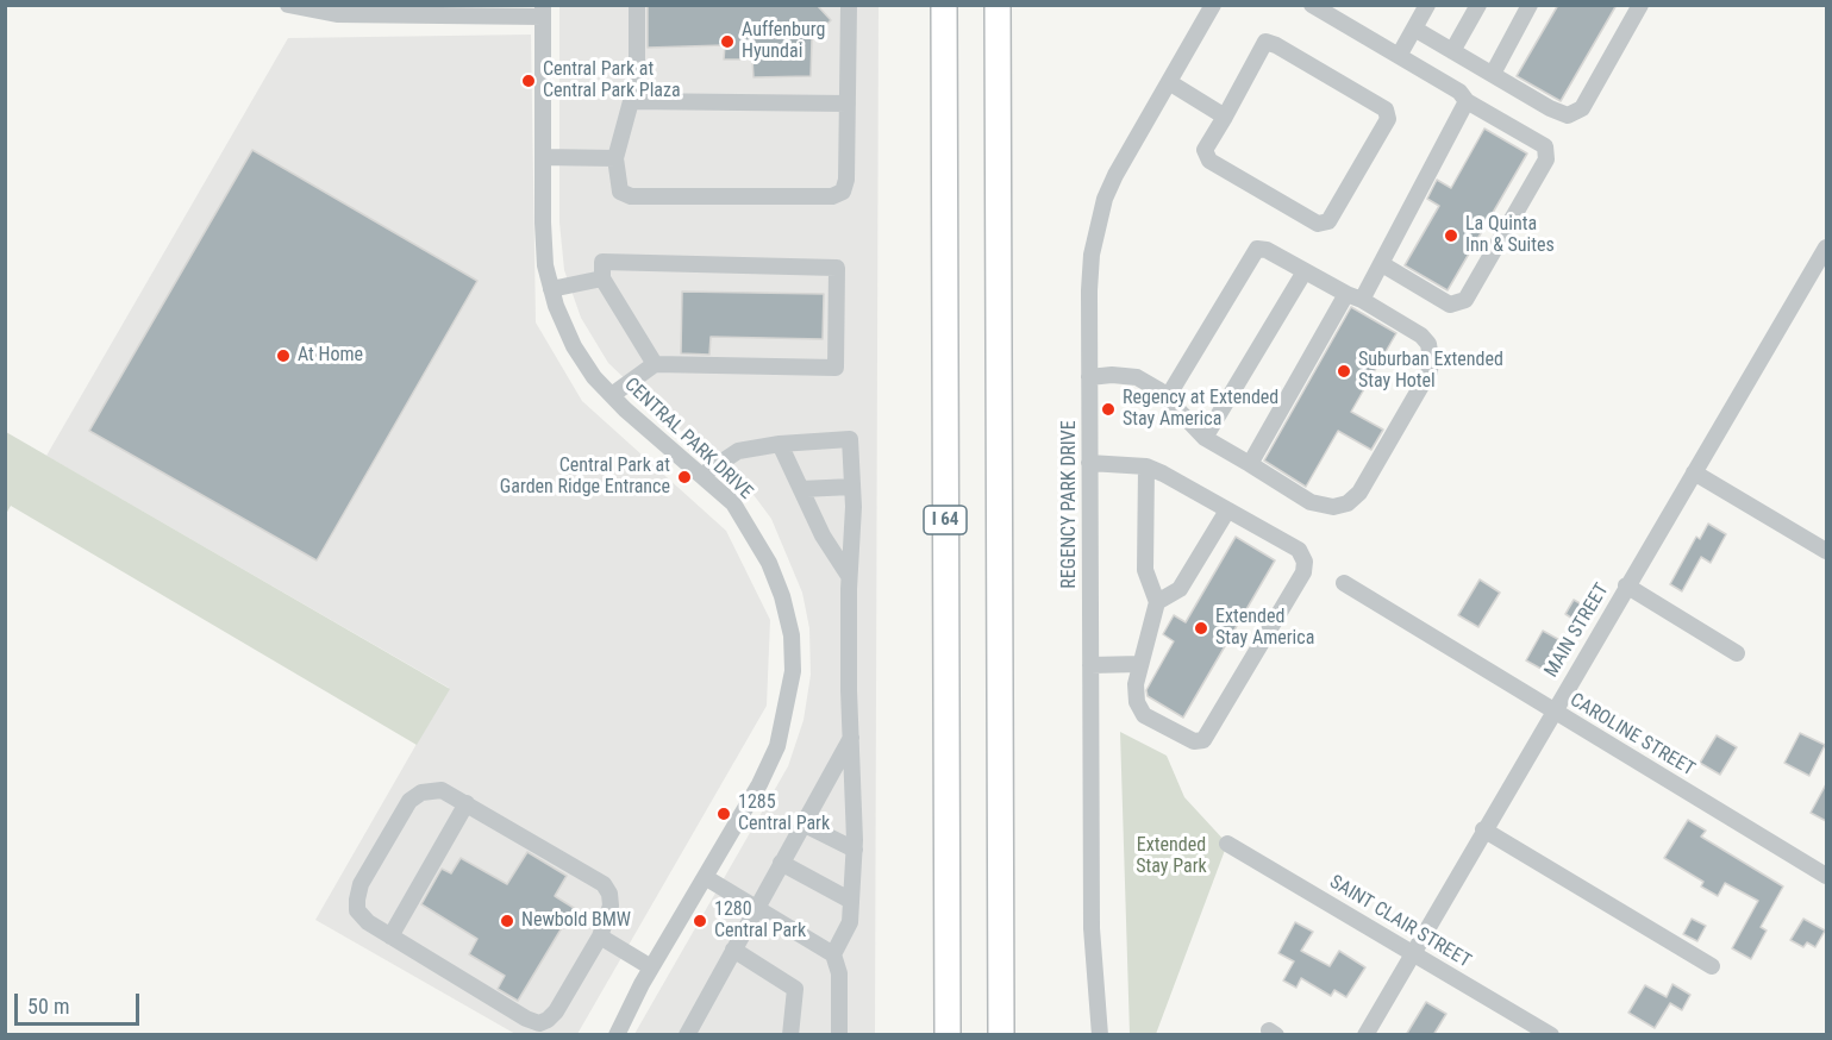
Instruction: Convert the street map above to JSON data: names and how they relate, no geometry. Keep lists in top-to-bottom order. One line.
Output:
{"streets":{"highway":["I 64"],"street":["CENTRAL PARK DRIVE","REGENCY PARK DRIVE","MAIN STREET","CAROLINE STREET","SAINT CLAIR STREET"]},"crossings":[["MAIN STREET","CAROLINE STREET"],["MAIN STREET","SAINT CLAIR STREET"]],"parks":["Extended Stay Park"],"places":["Auffenburg Hyundai","Central Park at Central Park Plaza","La Quinta Inn & Suites","At Home","Suburban Extended Stay Hotel","Regency at Extended Stay America","Central Park at Garden Ridge Entrance","Extended Stay America","1285 Central Park","Newbold BMW","1280 Central Park"],"scale_bar":"50 m"}
